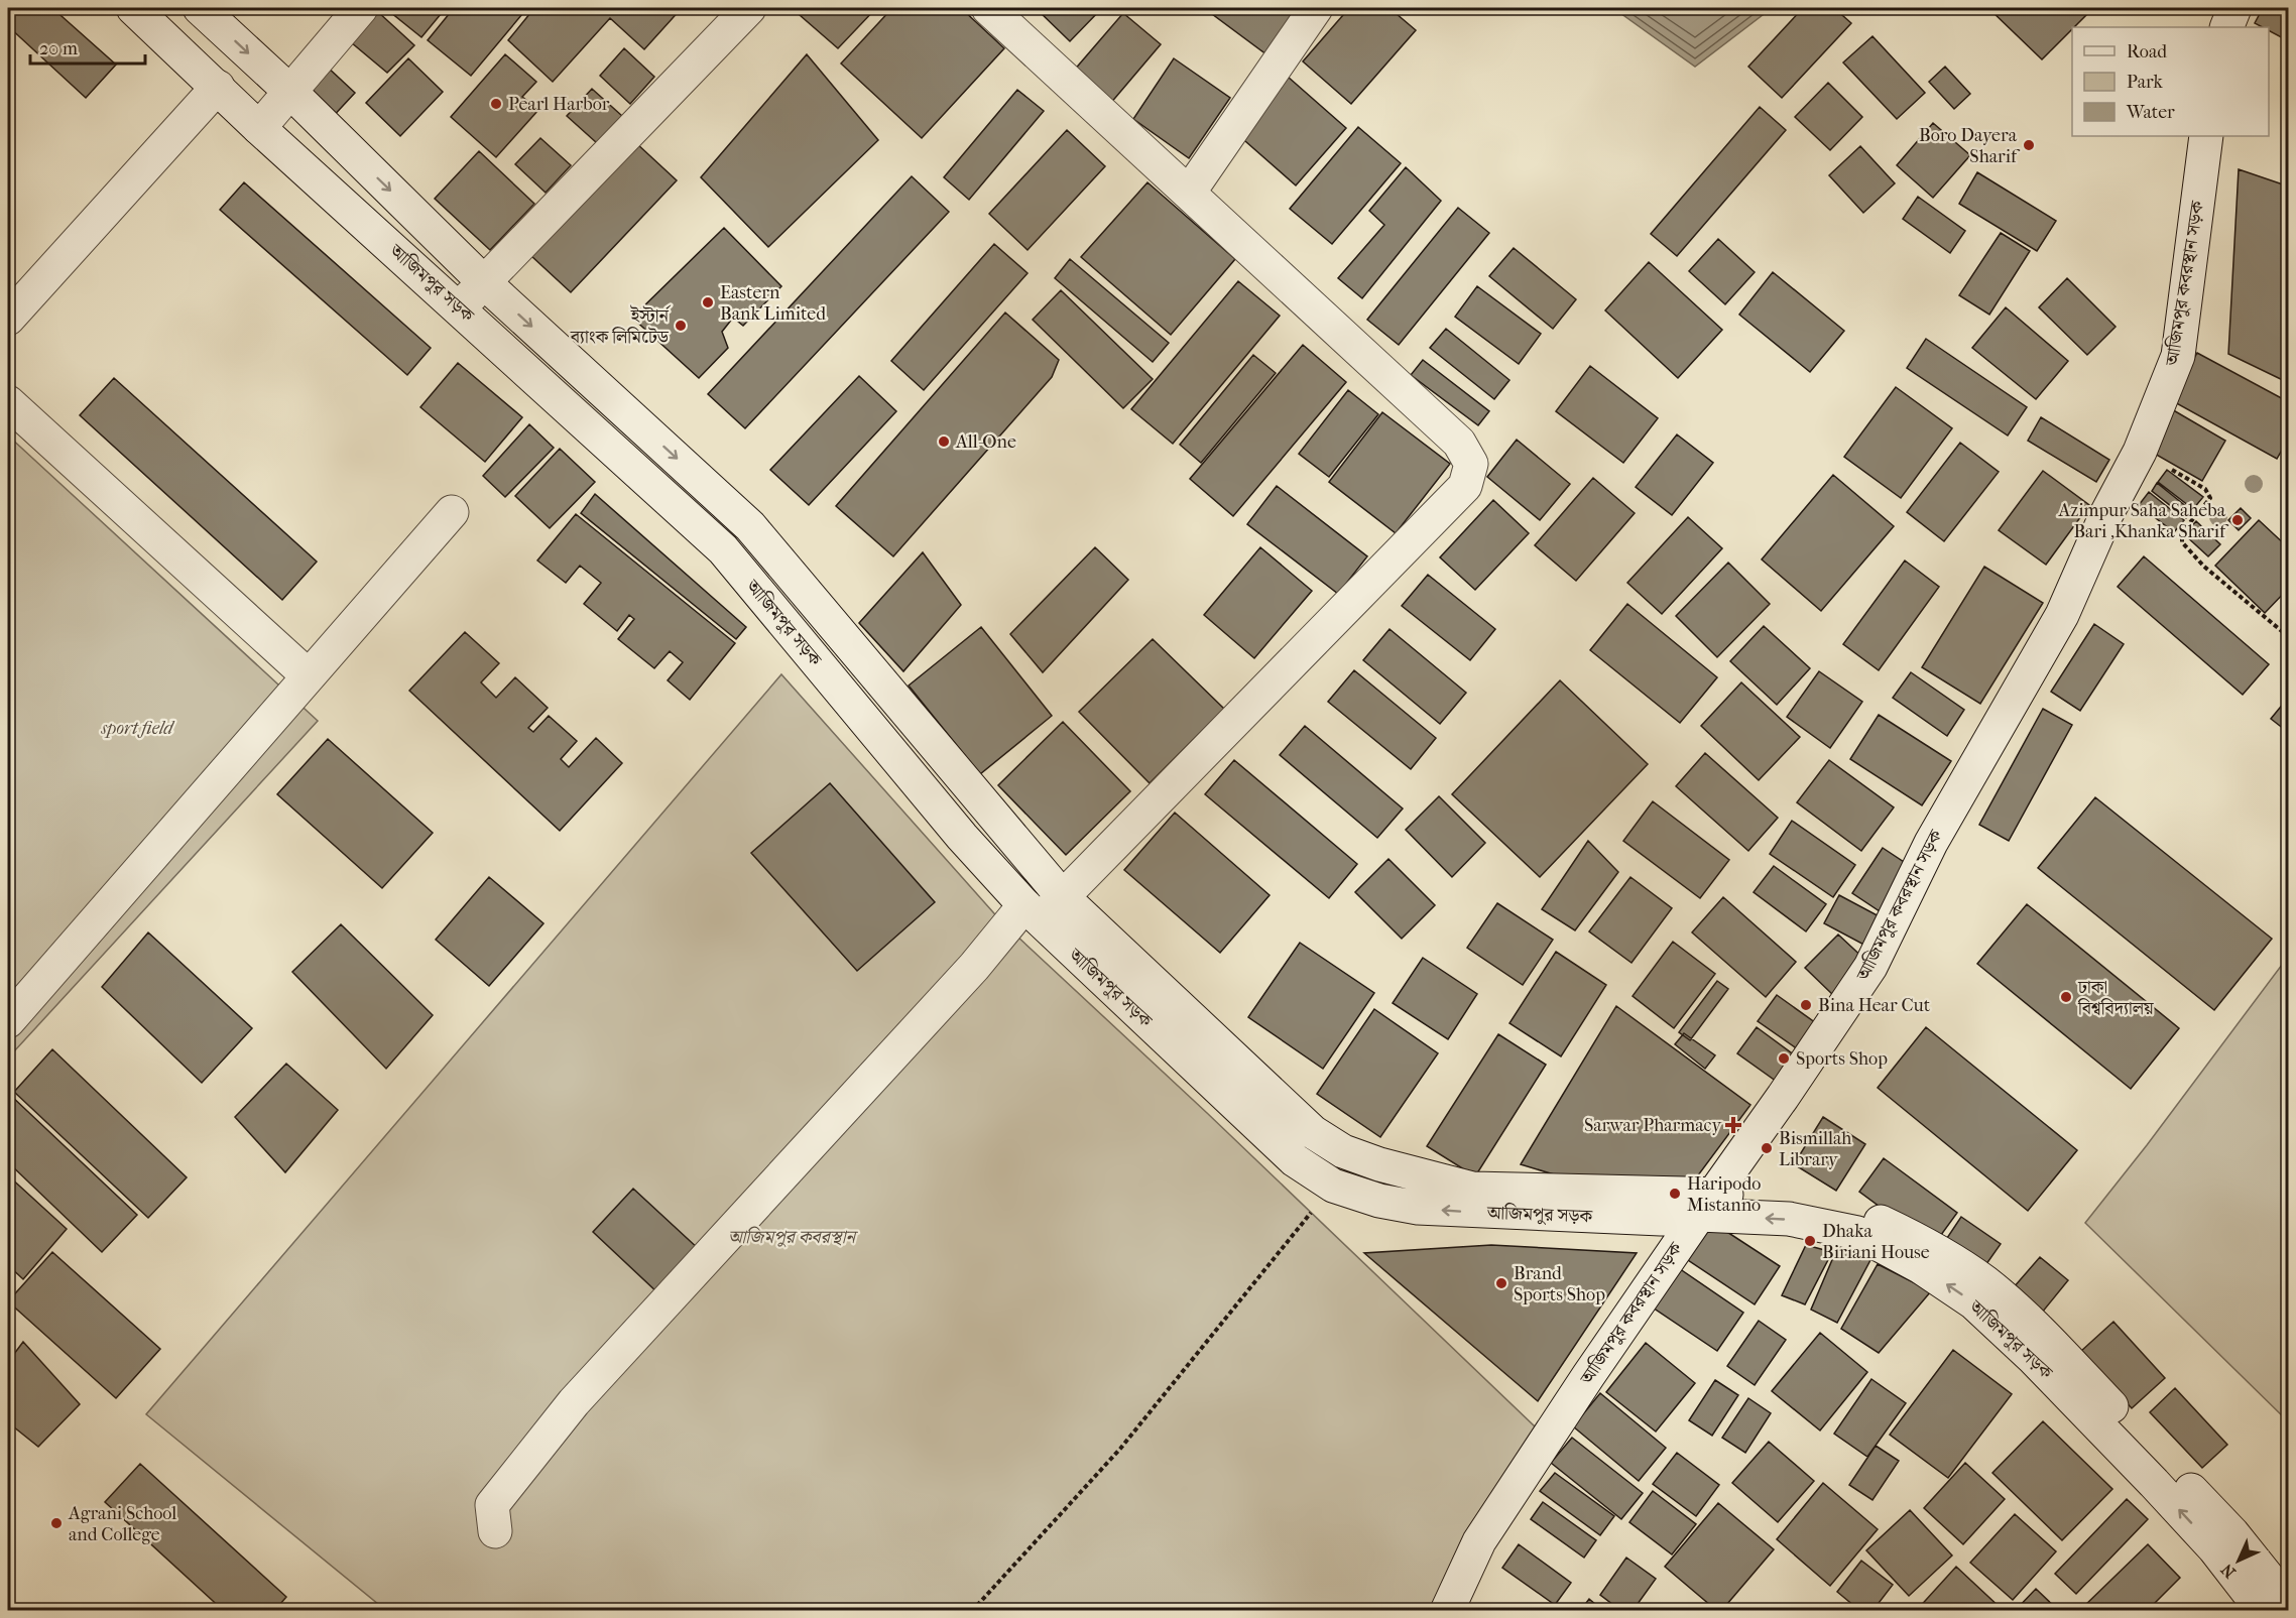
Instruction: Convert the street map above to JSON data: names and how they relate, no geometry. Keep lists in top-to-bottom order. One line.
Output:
{"streets":{"street":["আজিমপুর সড়ক","আজিমপুর কবরস্থান সড়ক"]},"crossings":[["আজিমপুর সড়ক","আজিমপুর কবরস্থান সড়ক"]],"parks":["sport field","আজিমপুর কবরস্থান"],"places":{"other":["Pearl Harbor","Boro Dayera Sharif","Eastern Bank Limited","ইস্টার্ন ব্যাংক লিমিটেড","All-One","Azimpur Saha Saheba Bari ,Khanka Sharif","ঢাকা বিশ্ববিদ্যালয়","Bina Hear Cut","Sports Shop","Bismillah Library","Haripodo Mistanno","Dhaka Biriani House","Brand Sports Shop","Agrani School and College"],"health":["Sarwar Pharmacy"]},"legend":["Road","Park","Water"],"scale_bar":"20 m","north":"bottom left"}
